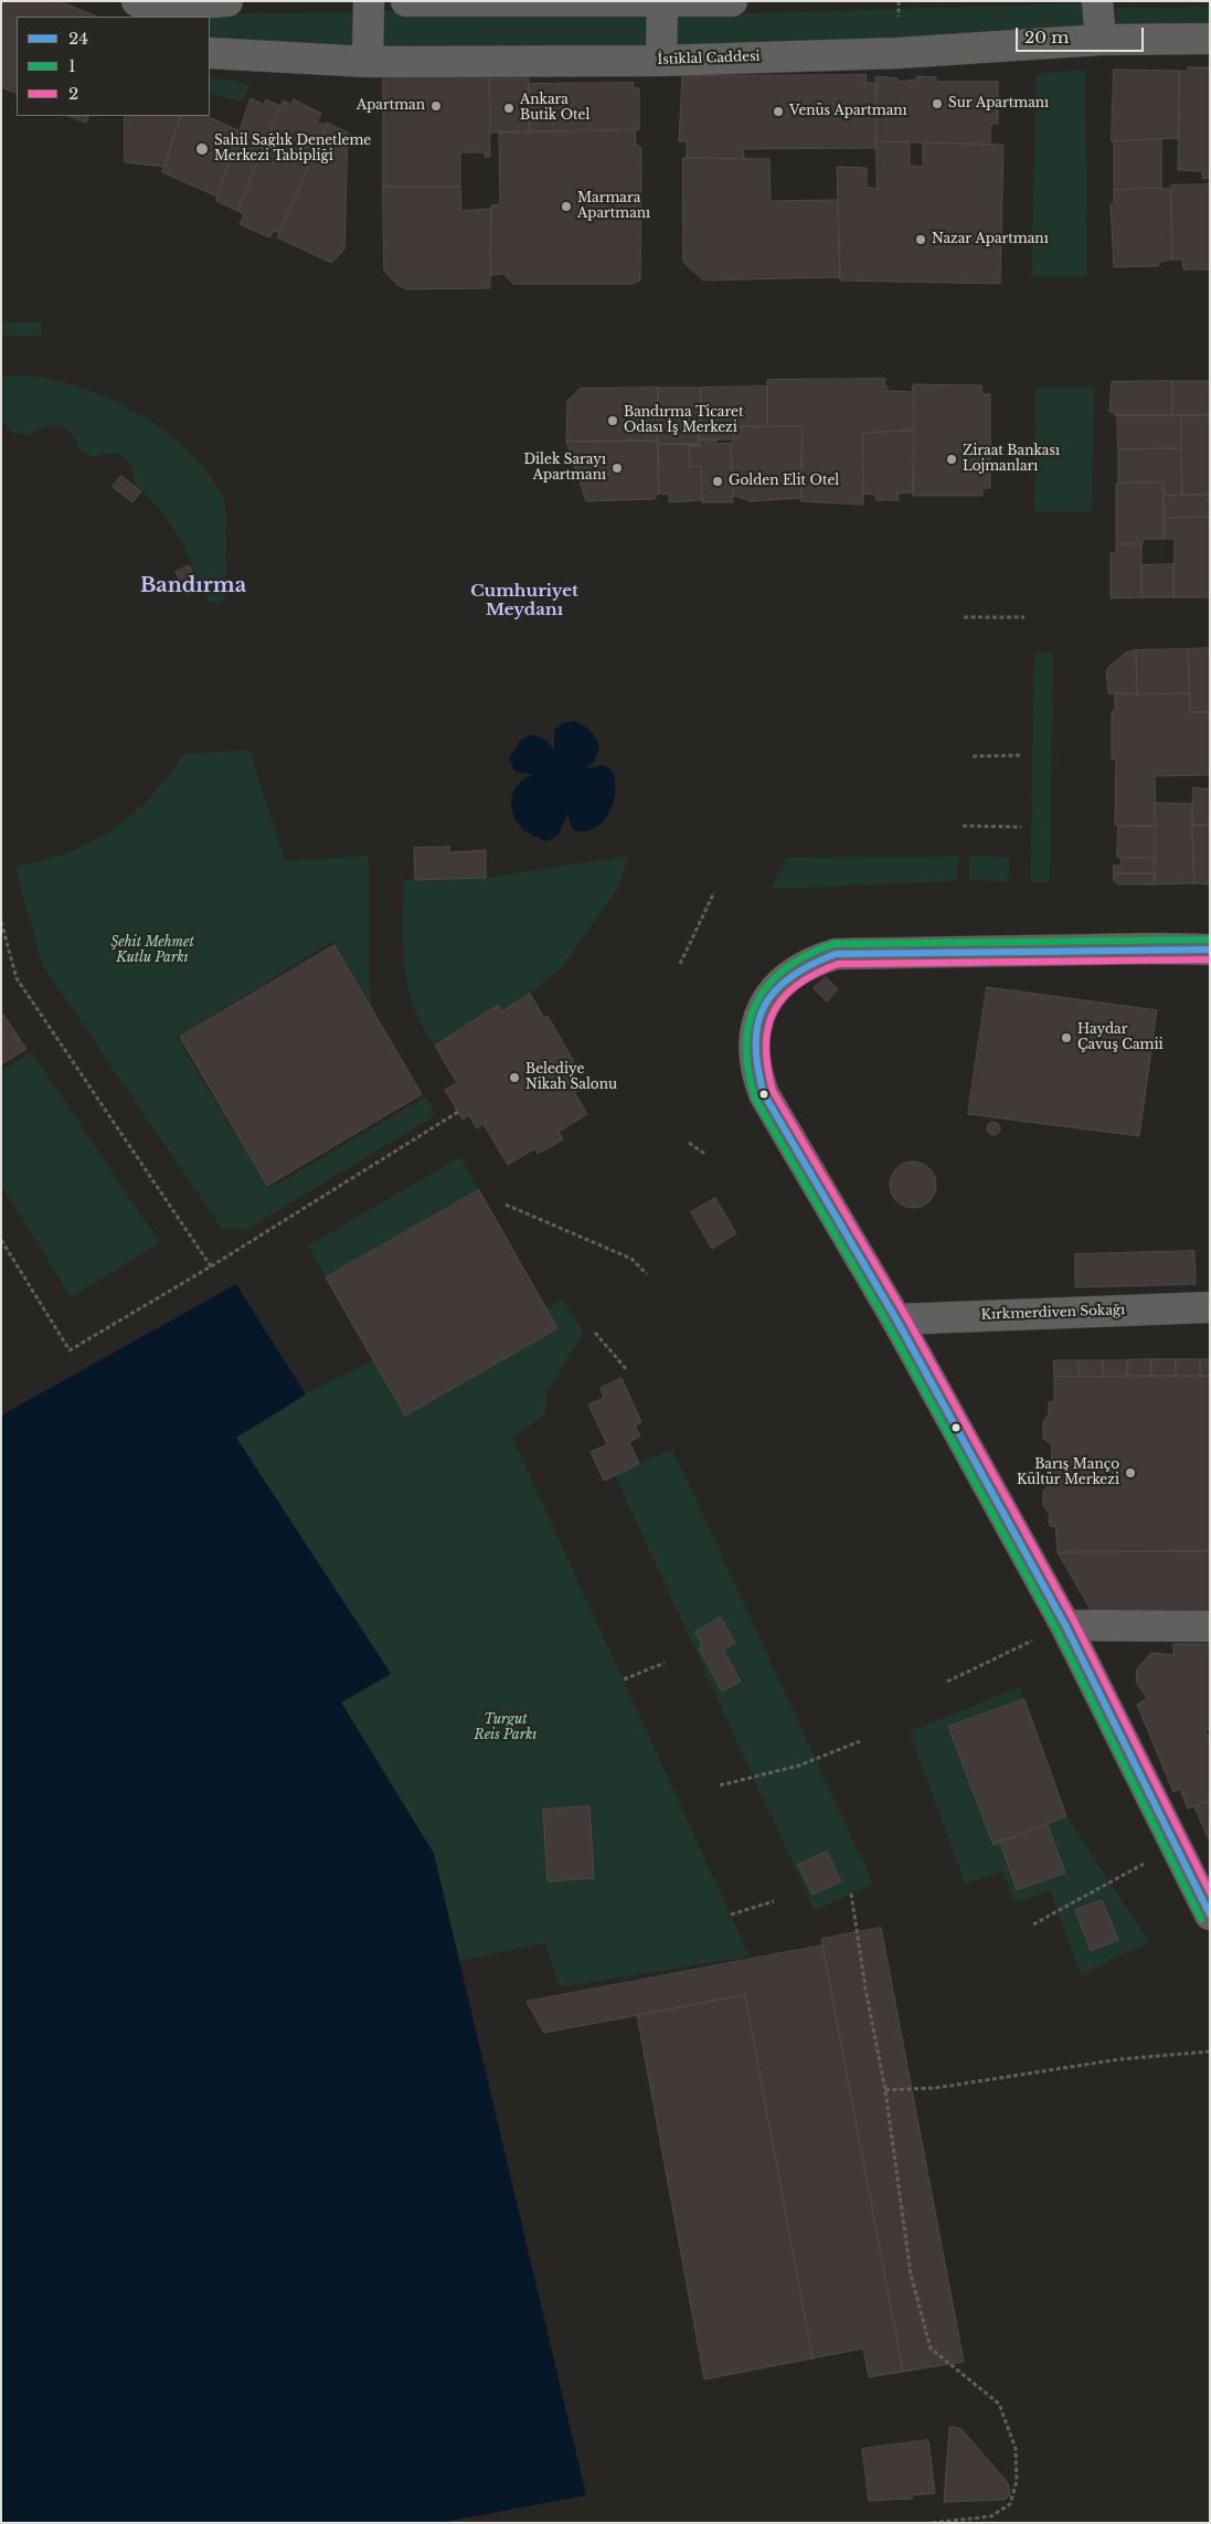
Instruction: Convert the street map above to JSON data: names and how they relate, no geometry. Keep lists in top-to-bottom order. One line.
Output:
{"streets":{"street":["İstiklal Caddesi","Kırkmerdiven Sokağı"]},"districts":["Bandırma","Cumhuriyet Meydanı"],"parks":["Şehit Mehmet Kutlu Parkı","Turgut Reis Parkı"],"places":["Sur Apartmanı","Apartman","Ankara Butik Otel","Venüs Apartmanı","Sahil Sağlık Denetleme Merkezi Tabipliği","Marmara Apartmanı","Nazar Apartmanı","Bandırma Ticaret Odası İş Merkezi","Ziraat Bankası Lojmanları","Dilek Sarayı Apartmanı","Golden Elit Otel","Haydar Çavuş Camii","Belediye Nikah Salonu","Barış Manço Kültür Merkezi"],"lines":["transit line 1","transit line 24","transit line 2"],"legend":["24","1","2"],"scale_bar":"20 m"}
